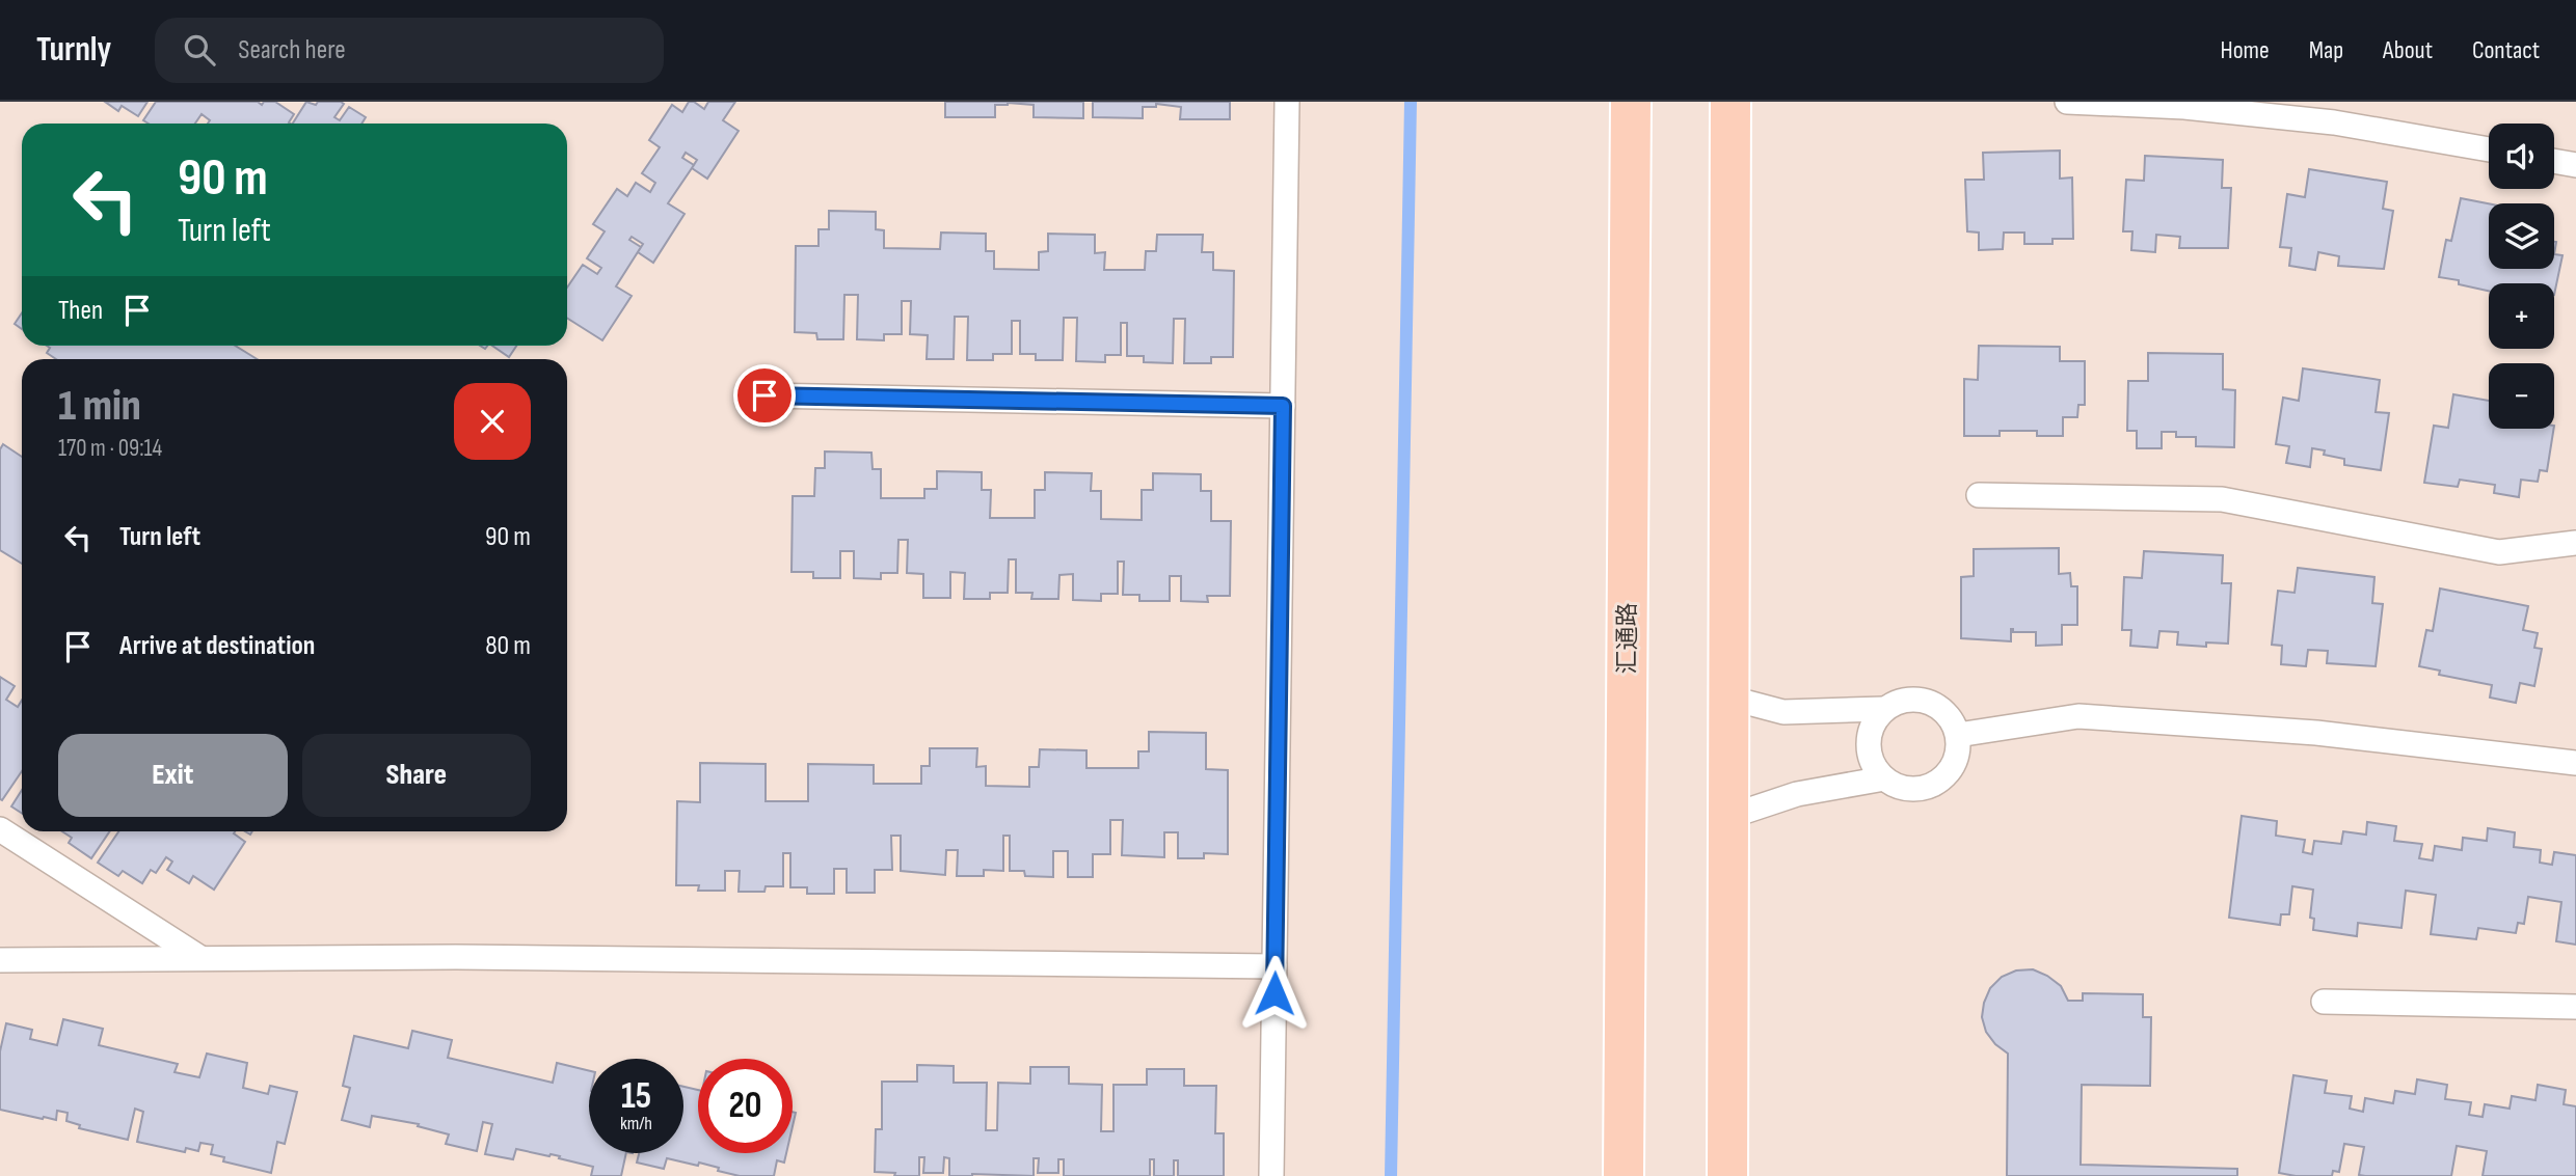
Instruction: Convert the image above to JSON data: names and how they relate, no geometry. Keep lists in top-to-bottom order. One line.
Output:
{"streets":{"main road":["汇通路"]},"page":{"header":"Turnly","search":"Search here","nav":["Home","Map","About","Contact"],"map_buttons":["+","−"],"turn":["90 m","Turn left"],"then":"Then","heading":["1 min","170 m · 09:14"],"list":[{"name":"Turn left","value":"90 m"},{"name":"Arrive at destination","value":"80 m"}],"buttons":["Exit","Share"],"speed":"15 km/h","limit":"20"}}
